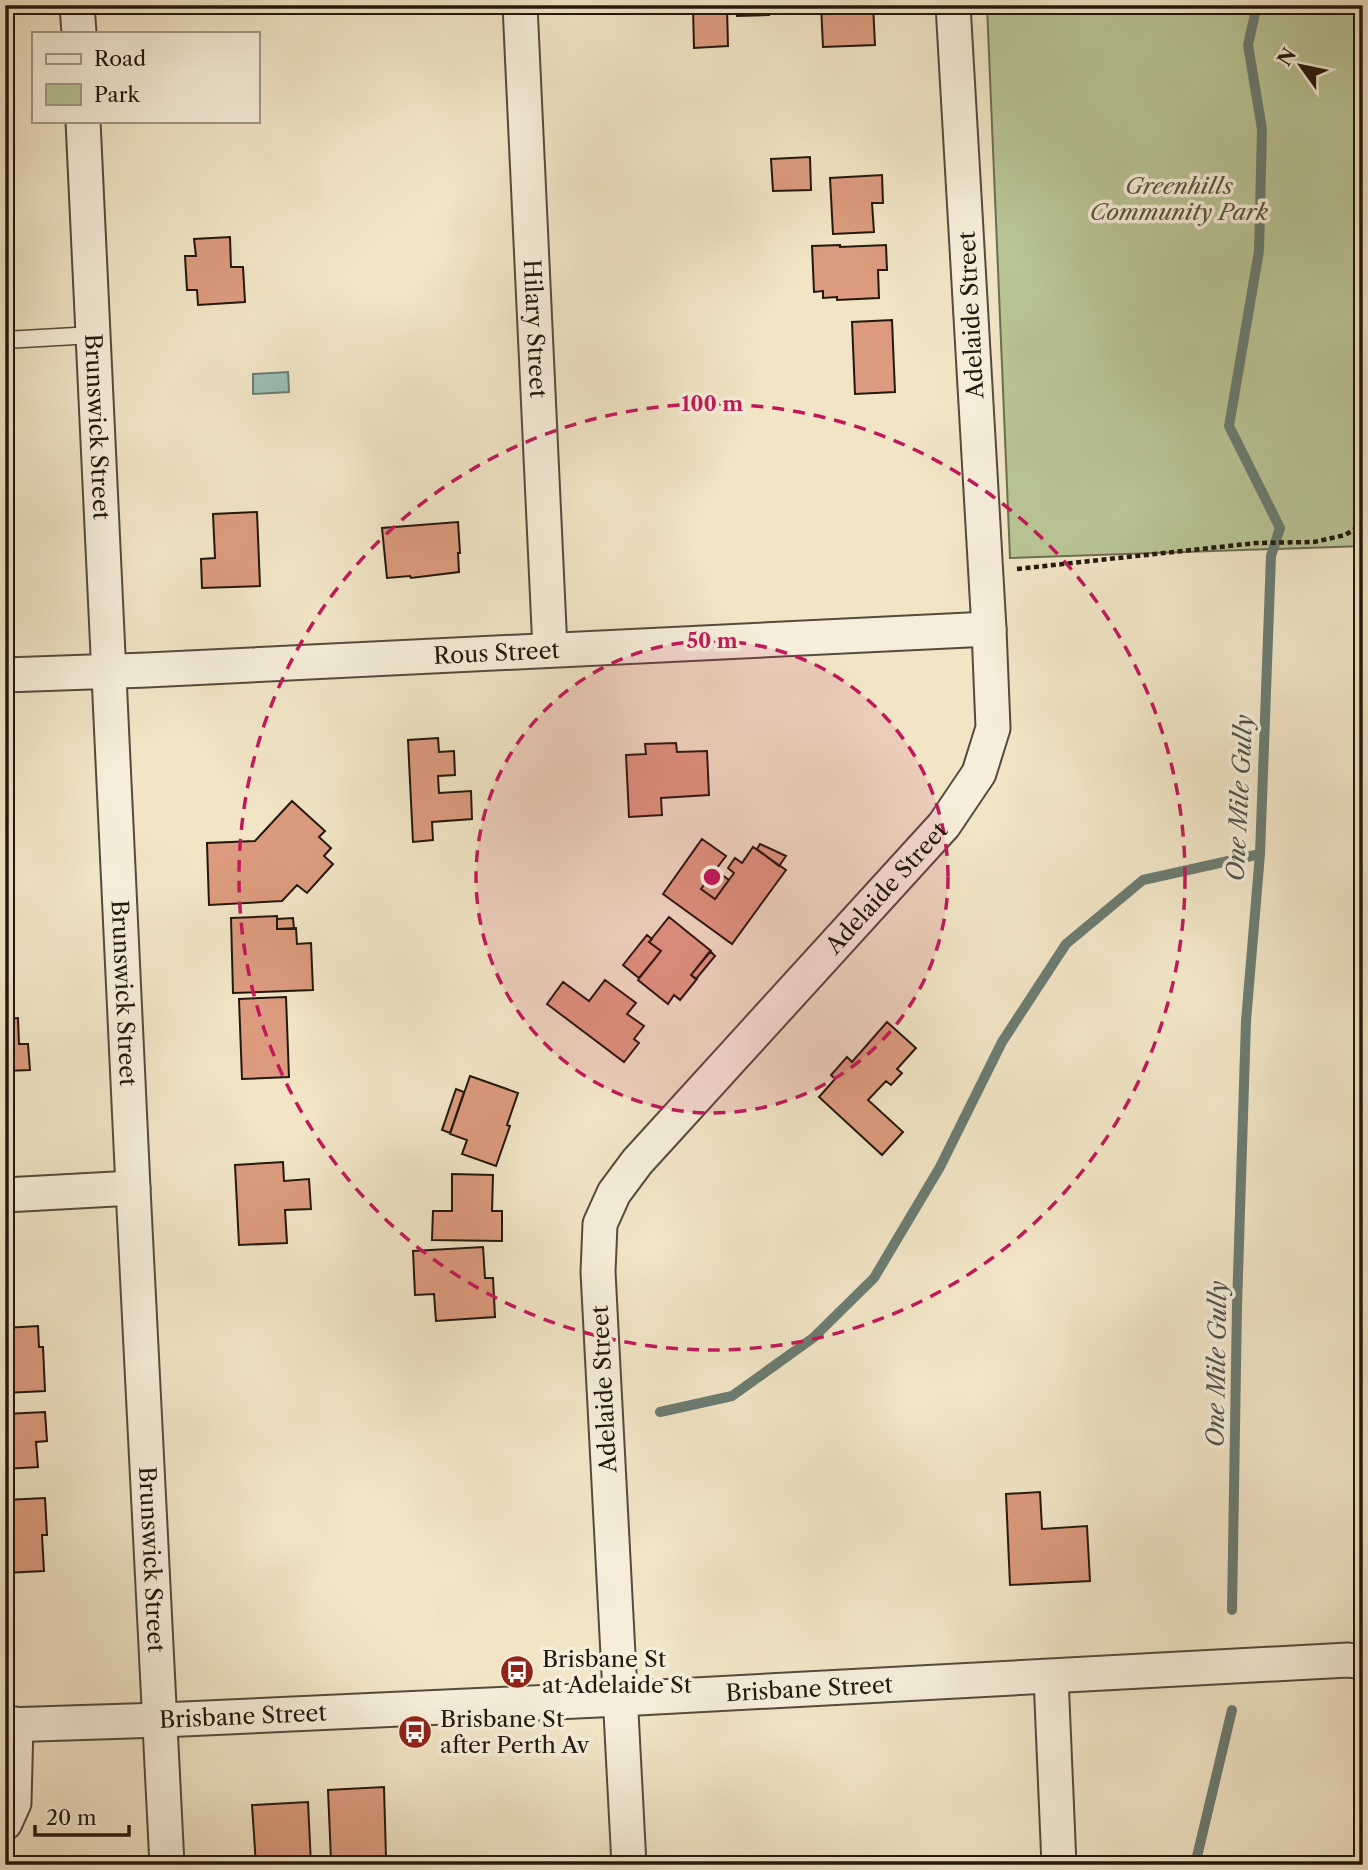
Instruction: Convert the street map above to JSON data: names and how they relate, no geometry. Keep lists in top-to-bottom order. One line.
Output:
{"streets":{"street":["Adelaide Street","Hilary Street","Brunswick Street","Rous Street","Brisbane Street"]},"crossings":[["Adelaide Street","Rous Street"],["Adelaide Street","Brisbane Street"],["Hilary Street","Rous Street"],["Brunswick Street","Rous Street"],["Brunswick Street","Brisbane Street"]],"water":["One Mile Gully"],"parks":["Greenhills Community Park"],"places":{"bus stop":["Brisbane St at Adelaide St","Brisbane St after Perth Av"]},"legend":["Road","Park"],"scale_bar":"20 m","north":"top left","rings":["100 m","50 m"]}
